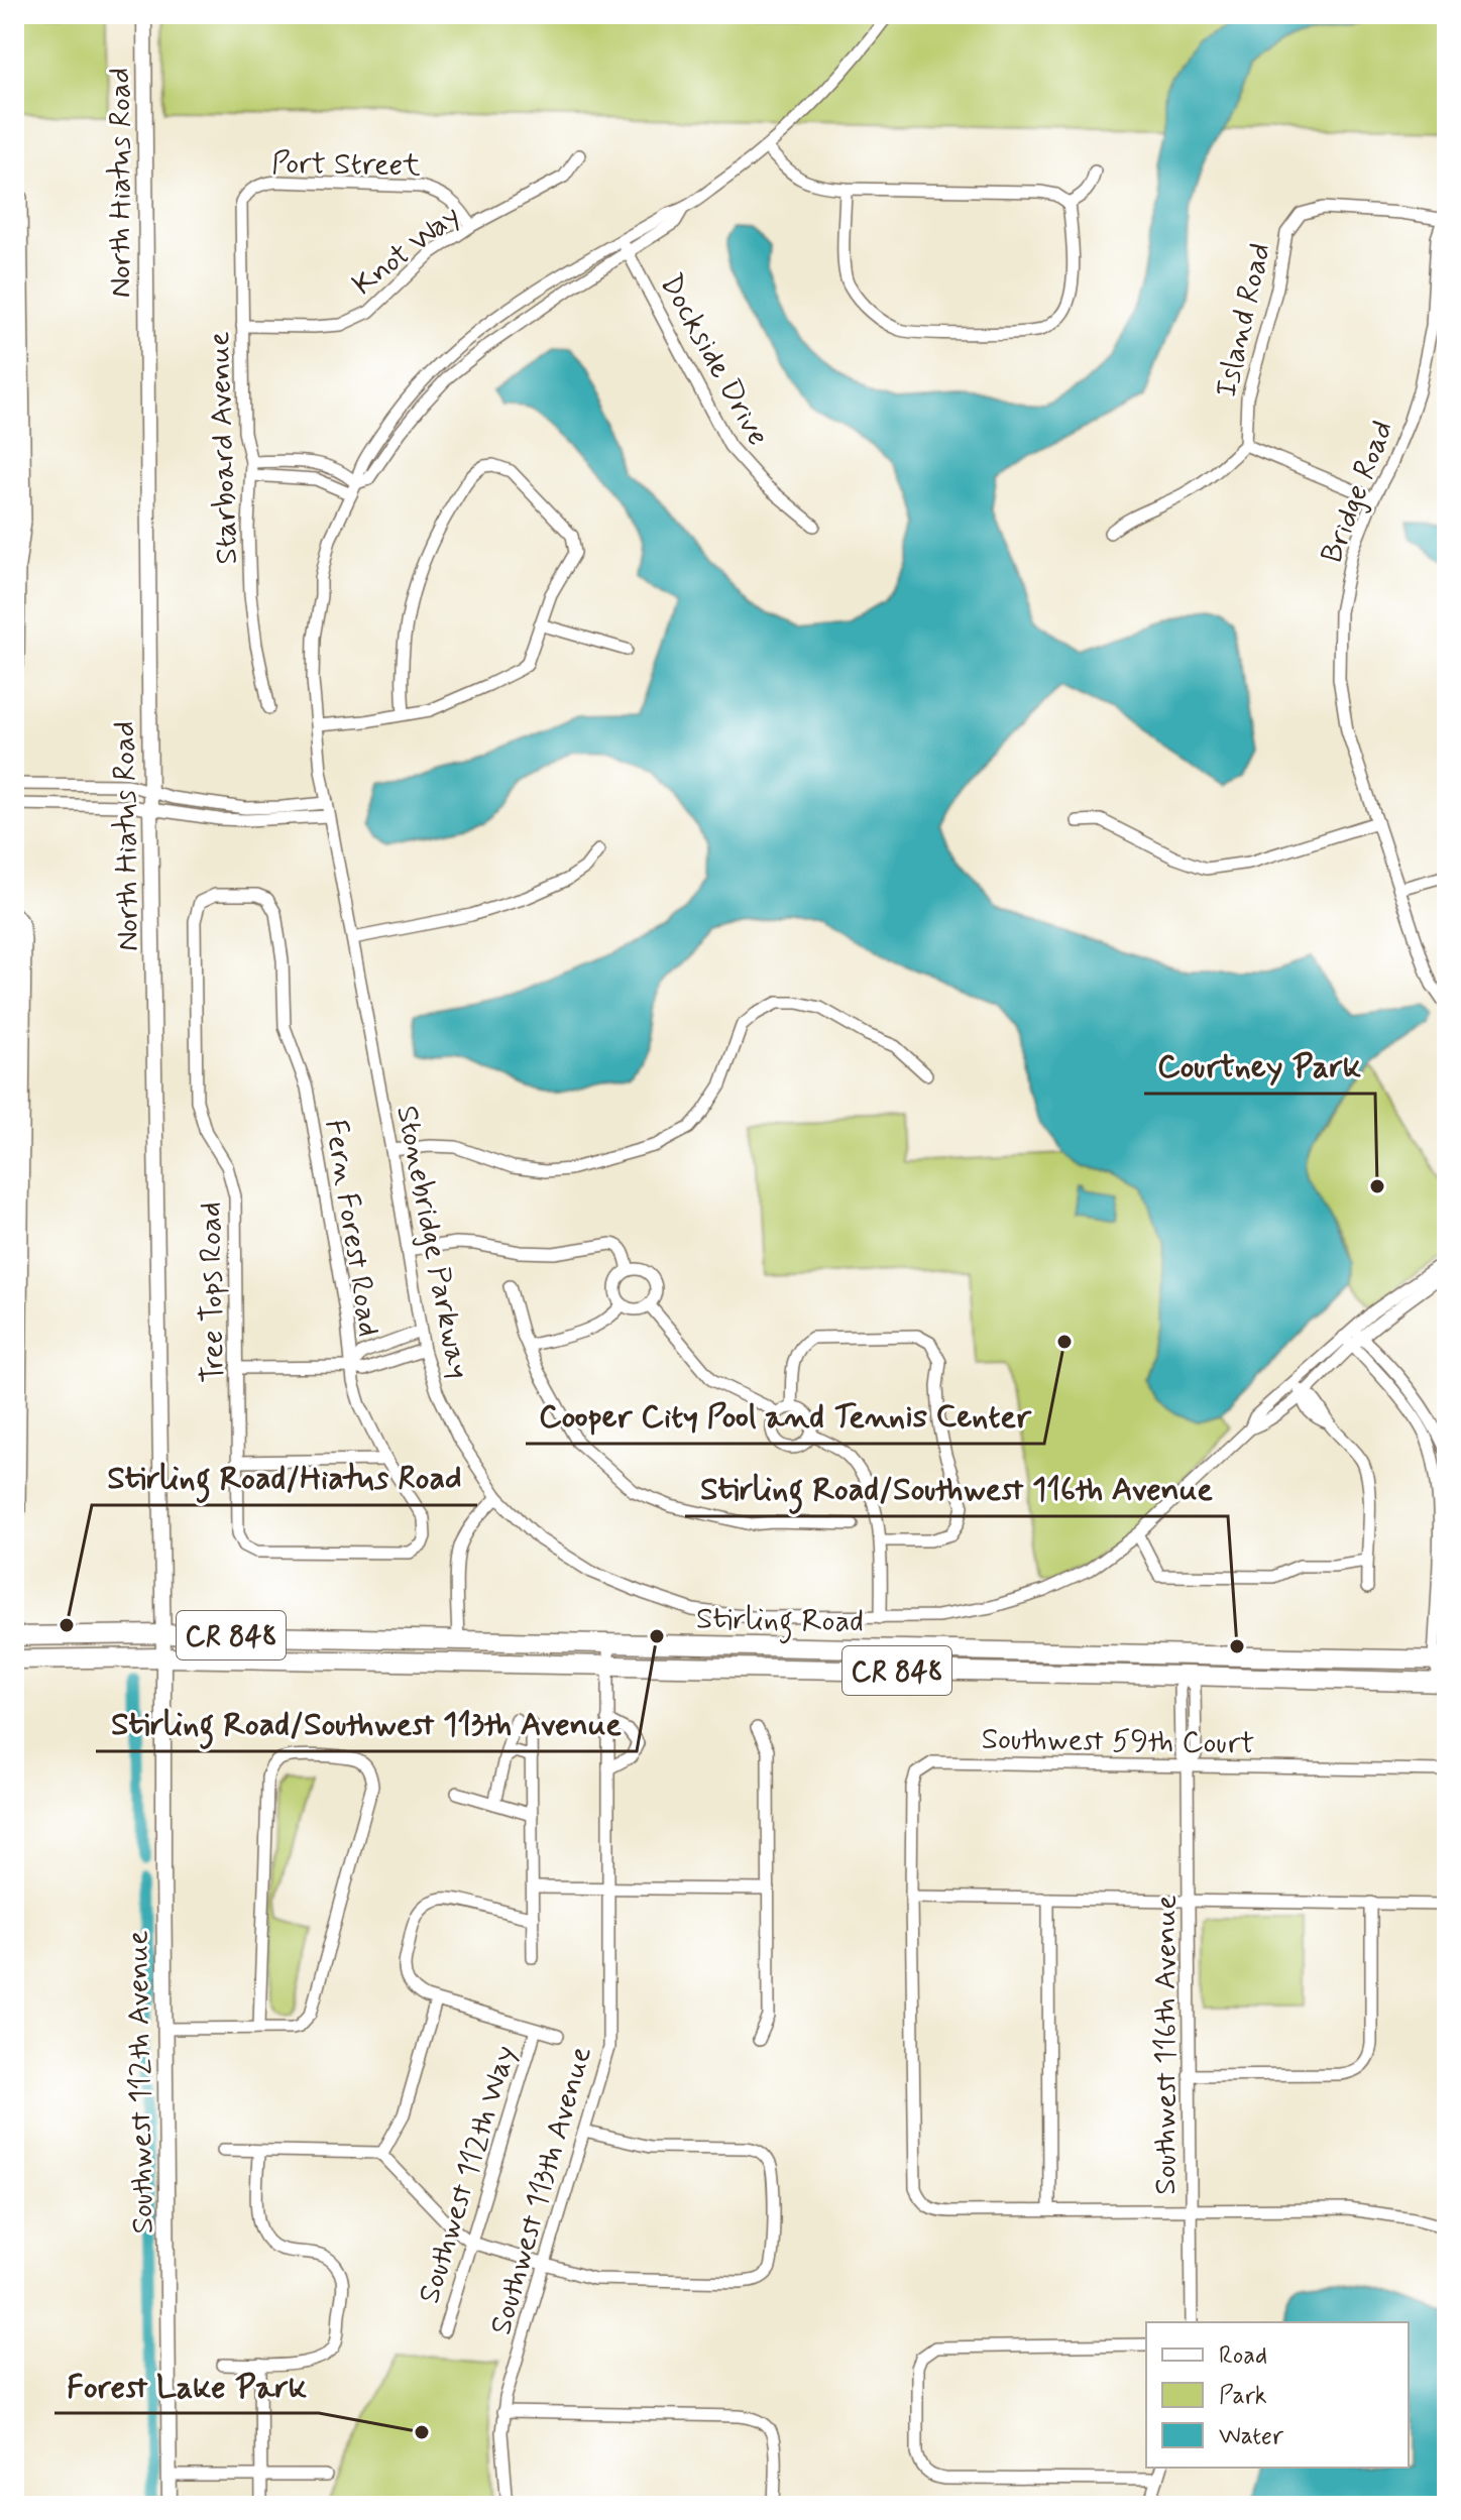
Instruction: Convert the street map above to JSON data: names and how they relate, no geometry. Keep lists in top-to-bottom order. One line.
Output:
{"streets":{"main road":["Stirling Road","CR 848"],"street":["Port Street","North Hiatus Road","Knot Way","Island Road","Dockside Drive","Starboard Avenue","Bridge Road","Fern Forest Road","Stonebridge Parkway","Tree Tops Road","Southwest 59th Court","Southwest 116th Avenue","Southwest 112th Avenue","Southwest 112th Way","Southwest 113th Avenue"]},"crossings":[["Port Street","Knot Way"],["Port Street","Starboard Avenue"],["North Hiatus Road","Stirling Road"],["North Hiatus Road","Southwest 112th Avenue"],["Knot Way","Starboard Avenue"],["Island Road","Bridge Road"],["Dockside Drive","Stonebridge Parkway"],["Fern Forest Road","Tree Tops Road"],["Stirling Road","Southwest 116th Avenue"],["Stirling Road","Southwest 112th Avenue"],["Stirling Road","Southwest 113th Avenue"],["Southwest 59th Court","Southwest 116th Avenue"]],"places":["Courtney Park","Cooper City Pool and Tennis Center","Stirling Road/Hiatus Road","Stirling Road/Southwest 113th Avenue","Stirling Road/Southwest 116th Avenue","Forest Lake Park"],"legend":["Road","Park","Water"]}
